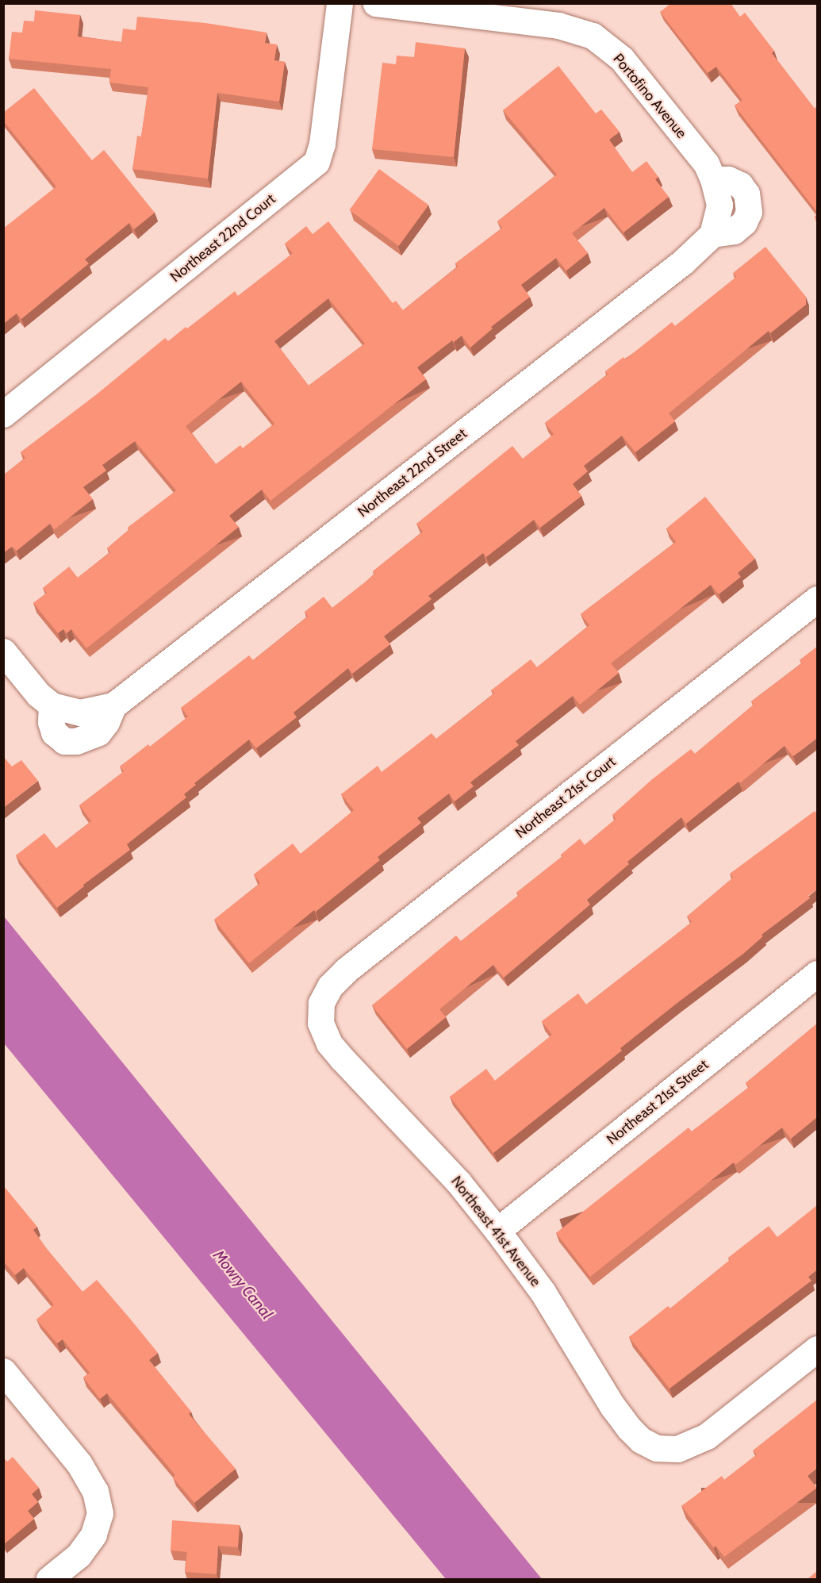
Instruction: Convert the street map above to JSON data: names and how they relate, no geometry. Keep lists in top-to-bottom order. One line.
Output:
{"streets":{"street":["Portofino Avenue","Northeast 22nd Court","Northeast 22nd Street","Northeast 21st Court","Northeast 21st Street","Northeast 41st Avenue"]},"crossings":[["Portofino Avenue","Northeast 22nd Street"],["Northeast 21st Court","Northeast 41st Avenue"],["Northeast 21st Street","Northeast 41st Avenue"]],"water":["Mowry Canal"]}
